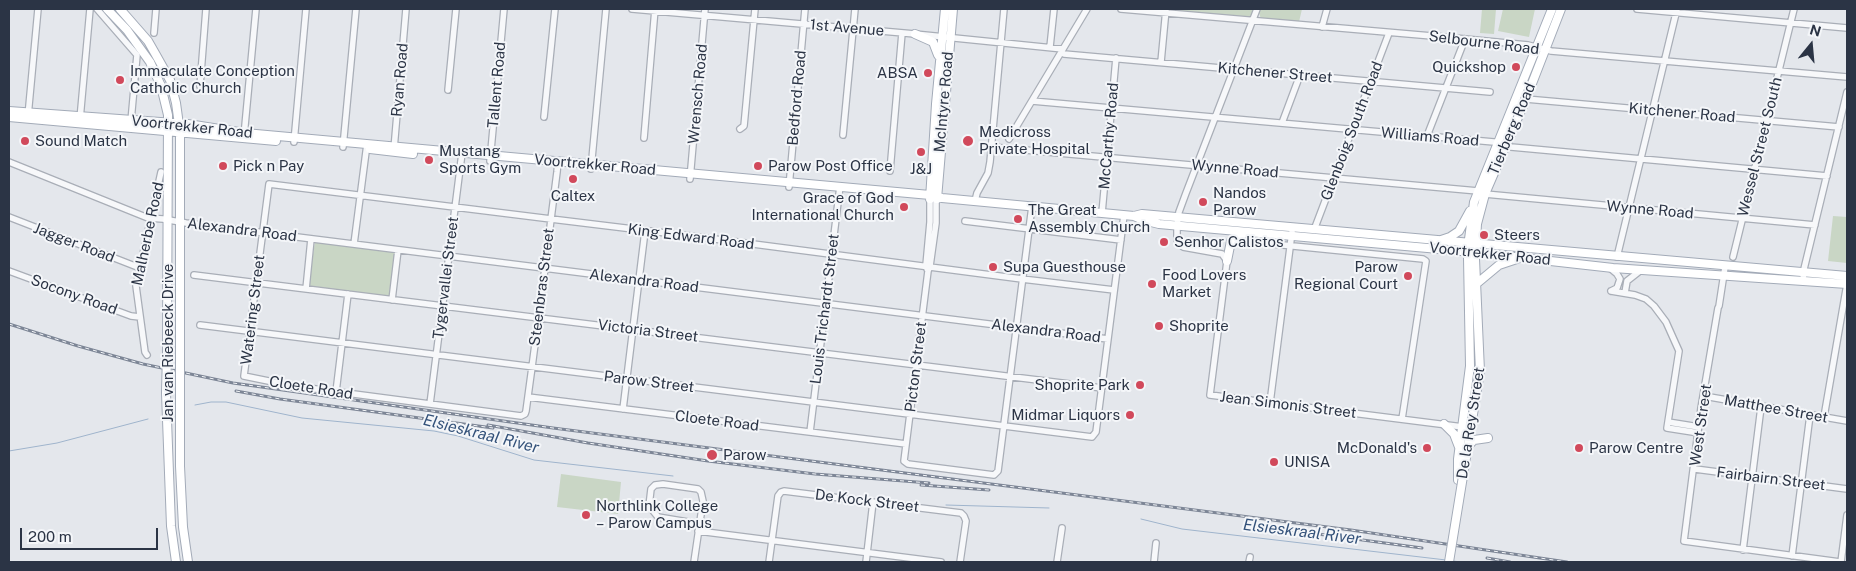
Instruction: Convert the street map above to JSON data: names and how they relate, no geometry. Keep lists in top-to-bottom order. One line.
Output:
{"streets":{"main road":["McIntyre Road","Voortrekker Road","Tierberg Road","Jan van Riebeeck Drive","De la Rey Street"],"street":["1st Avenue","Selbourne Road","Kitchener Street","Ryan Road","Tallent Road","Wrensch Road","Bedford Road","Kitchener Road","Glenboig South Road","McCarthy Road","Williams Road","Wessel Street South","Wynne Road","Alexandra Road","Malherbe Road","King Edward Road","Jagger Road","Tygervallei Street","Steenbras Street","Socony Road","Louis Trichardt Street","Watering Street","Victoria Street","Picton Street","Parow Street","Cloete Road","Jean Simonis Street","Matthee Street","West Street","Fairbairn Street","De Kock Street"]},"crossings":[["1st Avenue","Kitchener Street"],["1st Avenue","Wrensch Road"],["1st Avenue","Bedford Road"],["1st Avenue","McIntyre Road"],["Selbourne Road","Tierberg Road"],["Selbourne Road","Glenboig South Road"],["Selbourne Road","Wessel Street South"],["Kitchener Street","Glenboig South Road"],["Kitchener Street","McCarthy Road"],["Ryan Road","Voortrekker Road"],["Tallent Road","Voortrekker Road"],["Wrensch Road","Voortrekker Road"],["Bedford Road","Voortrekker Road"],["McIntyre Road","Voortrekker Road"],["McIntyre Road","Picton Street"],["Kitchener Road","Tierberg Road"],["Kitchener Road","Wessel Street South"],["Voortrekker Road","Tierberg Road"],["Voortrekker Road","Glenboig South Road"],["Voortrekker Road","McCarthy Road"],["Voortrekker Road","Tygervallei Street"],["Voortrekker Road","Steenbras Street"],["Voortrekker Road","Louis Trichardt Street"],["Voortrekker Road","Jan van Riebeeck Drive"],["Voortrekker Road","Picton Street"],["Voortrekker Road","De la Rey Street"],["Voortrekker Road","West Street"],["Tierberg Road","Williams Road"],["Tierberg Road","Wynne Road"],["Tierberg Road","De la Rey Street"],["Glenboig South Road","Williams Road"],["Glenboig South Road","Wynne Road"],["McCarthy Road","Williams Road"],["McCarthy Road","Wynne Road"],["Williams Road","Wessel Street South"],["Wessel Street South","Wynne Road"],["Alexandra Road","Malherbe Road"],["Alexandra Road","Tygervallei Street"],["Alexandra Road","Steenbras Street"],["Alexandra Road","Louis Trichardt Street"],["Alexandra Road","Watering Street"],["Alexandra Road","Jan van Riebeeck Drive"],["Alexandra Road","Picton Street"],["Malherbe Road","Jagger Road"],["Malherbe Road","Socony Road"],["King Edward Road","Tygervallei Street"],["King Edward Road","Steenbras Street"],["King Edward Road","Louis Trichardt Street"],["King Edward Road","Watering Street"],["King Edward Road","Picton Street"],["Tygervallei Street","Victoria Street"],["Tygervallei Street","Parow Street"],["Tygervallei Street","Cloete Road"],["Steenbras Street","Victoria Street"],["Steenbras Street","Parow Street"],["Steenbras Street","Cloete Road"],["Louis Trichardt Street","Victoria Street"],["Louis Trichardt Street","Parow Street"],["Louis Trichardt Street","Cloete Road"],["Watering Street","Victoria Street"],["Watering Street","Parow Street"],["Watering Street","Cloete Road"],["Victoria Street","Picton Street"],["Victoria Street","Parow Street"],["Picton Street","Parow Street"],["Picton Street","Cloete Road"],["Jean Simonis Street","De la Rey Street"],["Matthee Street","West Street"],["West Street","Fairbairn Street"]],"water":["Elsieskraal River"],"places":["Quickshop","ABSA","Immaculate Conception Catholic Church","Sound Match","Medicross Private Hospital","J&J","Mustang Sports Gym","Pick n Pay","Parow Post Office","Caltex","Nandos Parow","Grace of God International Church","The Great Assembly Church","Steers","Senhor Calistos","Supa Guesthouse","Parow Regional Court","Food Lovers Market","Shoprite","Shoprite Park","Midmar Liquors","McDonald's","Parow Centre","Parow","UNISA","Northlink College – Parow Campus"],"scale_bar":"200 m","north":"top"}
